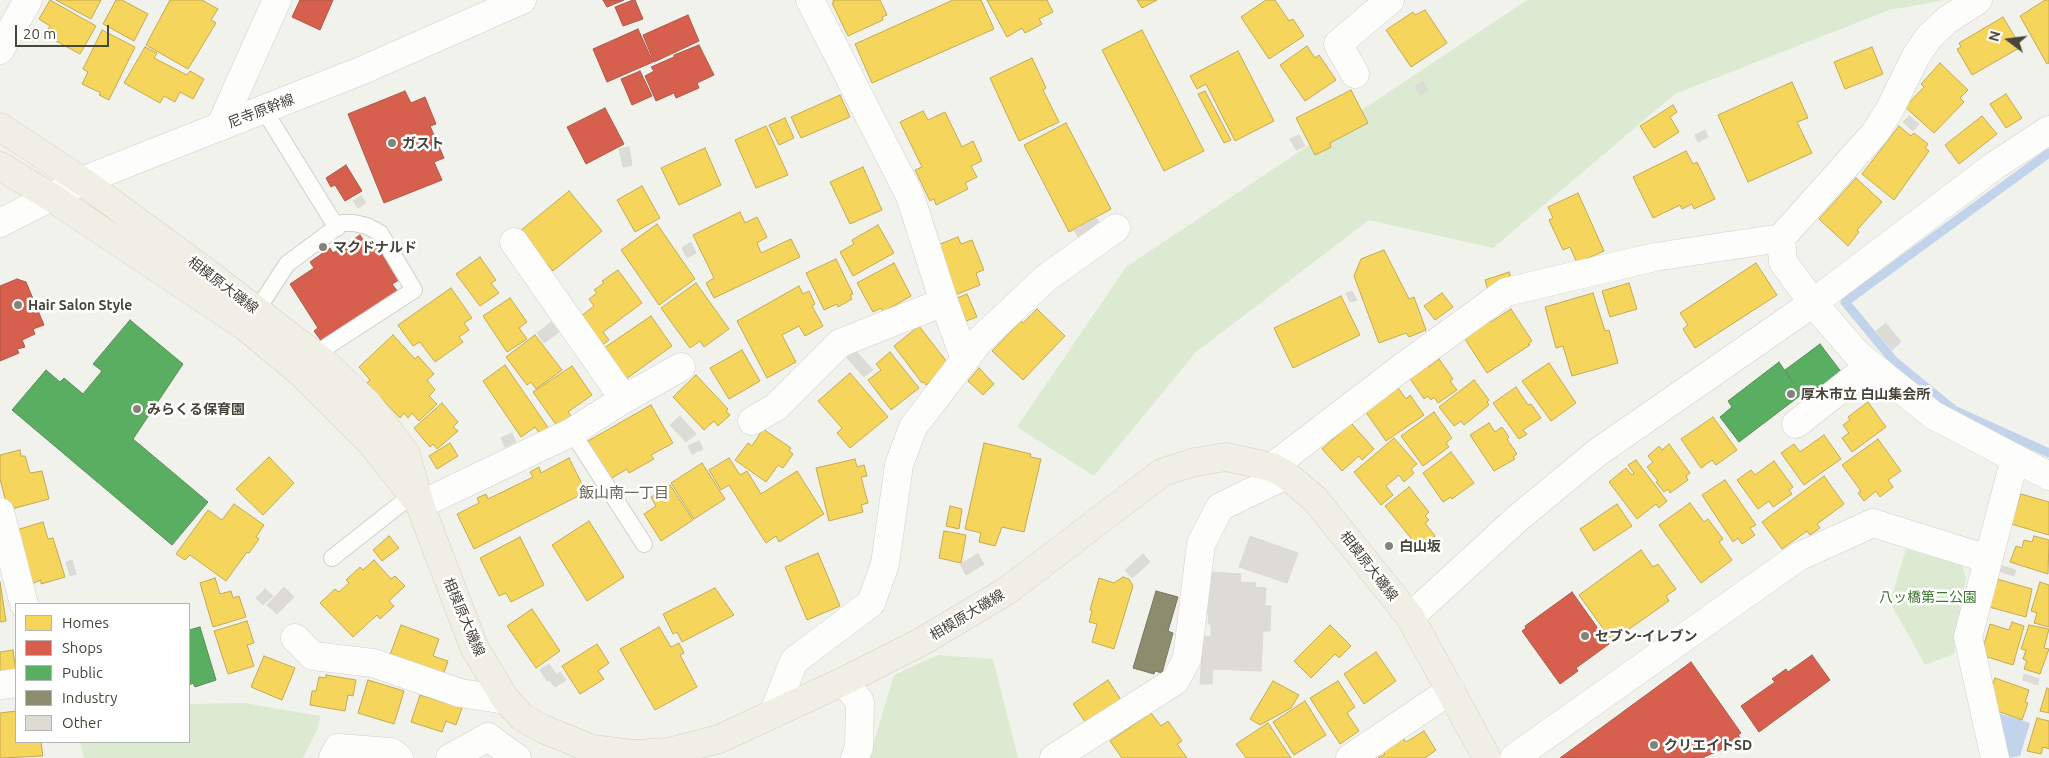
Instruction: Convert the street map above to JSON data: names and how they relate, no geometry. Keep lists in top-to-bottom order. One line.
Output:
{"streets":{"main road":["相模原大磯線"],"street":["尼寺原幹線"]},"crossings":[["尼寺原幹線","相模原大磯線"]],"districts":["飯山南一丁目"],"parks":["八ッ橋第二公園"],"places":["ガスト","マクドナルド","Hair Salon Style","厚木市立 白山集会所","みらくる保育園","白山坂","セブン-イレブン","クリエイトSD"],"legend":["Homes","Shops","Public","Industry","Other"],"scale_bar":"20 m","north":"left"}
